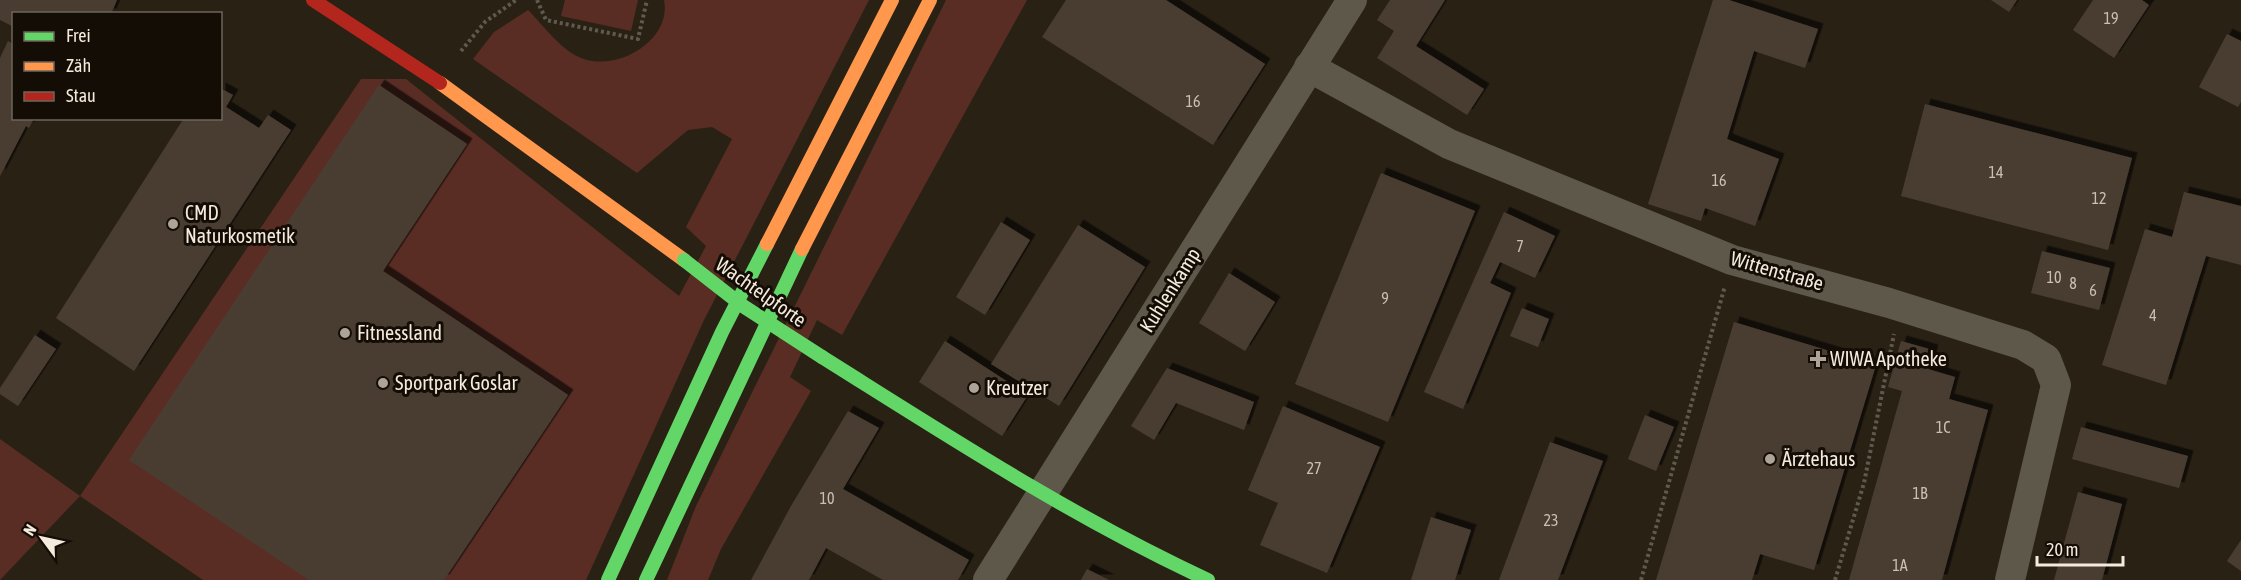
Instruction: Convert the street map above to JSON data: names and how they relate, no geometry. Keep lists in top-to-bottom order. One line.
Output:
{"streets":{"main road":["Wachtelpforte"],"street":["Wittenstraße","Kuhlenkamp"]},"crossings":[["Wittenstraße","Kuhlenkamp"],["Kuhlenkamp","Wachtelpforte"]],"places":{"other":["CMD Naturkosmetik","Fitnessland","Sportpark Goslar","Kreutzer","Ärztehaus"],"health":["WIWA Apotheke"]},"house_numbers":["19","16","14","16","12","7","10","8","6","9","4","1C","27","1B","10","23","1A"],"legend":["Frei","Zäh","Stau"],"scale_bar":"20 m","north":"top left"}
